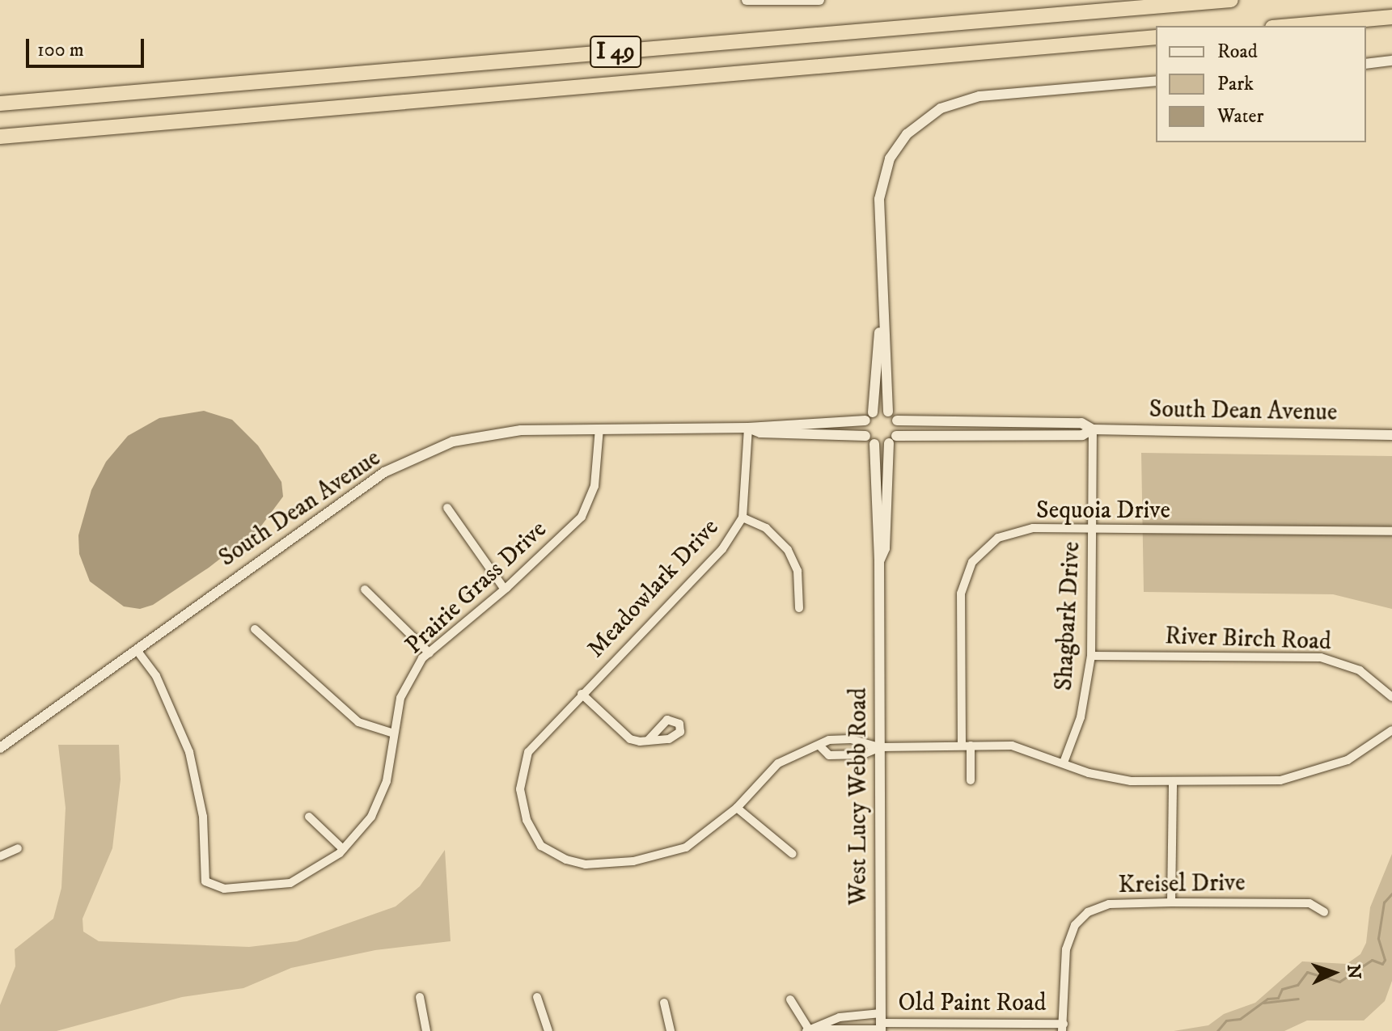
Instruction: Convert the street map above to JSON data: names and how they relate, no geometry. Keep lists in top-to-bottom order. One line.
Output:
{"streets":{"highway":["I 49"],"street":["South Dean Avenue","Sequoia Drive","Prairie Grass Drive","Meadowlark Drive","Shagbark Drive","River Birch Road","West Lucy Webb Road","Kreisel Drive","Old Paint Road"]},"crossings":[["South Dean Avenue","Prairie Grass Drive"],["South Dean Avenue","Meadowlark Drive"],["South Dean Avenue","Shagbark Drive"],["South Dean Avenue","West Lucy Webb Road"],["Sequoia Drive","Shagbark Drive"],["Meadowlark Drive","West Lucy Webb Road"],["Shagbark Drive","River Birch Road"],["West Lucy Webb Road","Old Paint Road"],["Kreisel Drive","Old Paint Road"]],"legend":["Road","Park","Water"],"scale_bar":"100 m","north":"right"}
